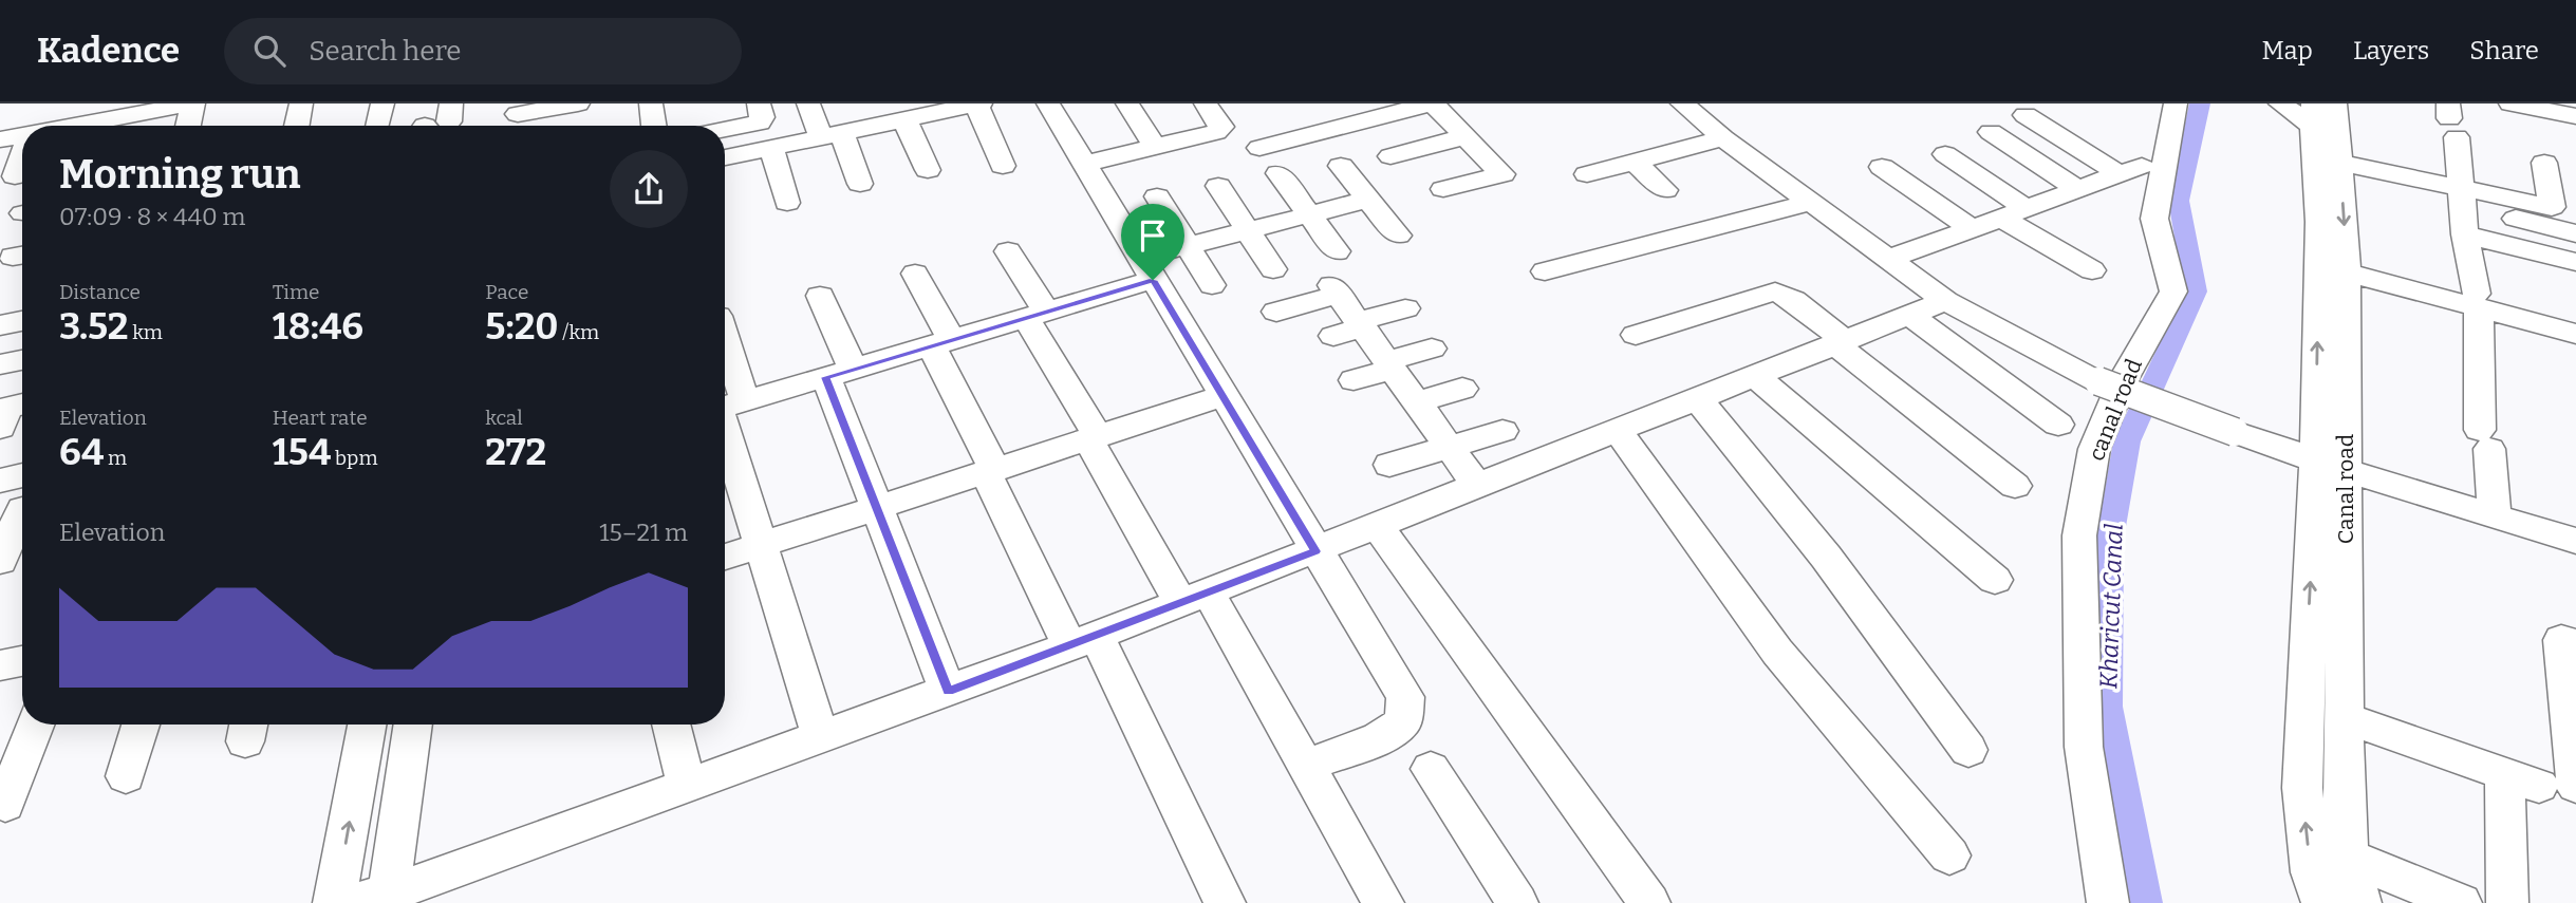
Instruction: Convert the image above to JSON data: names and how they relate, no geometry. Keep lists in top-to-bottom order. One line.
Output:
{"streets":{"street":["canal road","Canal road"]},"water":["Kharicut Canal"],"page":{"header":"Kadence","search":"Search here","nav":["Map","Layers","Share"],"heading":["Morning run","07:09 · 8 × 440 m"],"stats":[["Distance","3.52 km"],["Time","18:46"],["Pace","5:20 /km"],["Elevation","64 m"],["Heart rate","154 bpm"],["kcal","272"]],"chart":["Elevation","15–21 m"]}}
